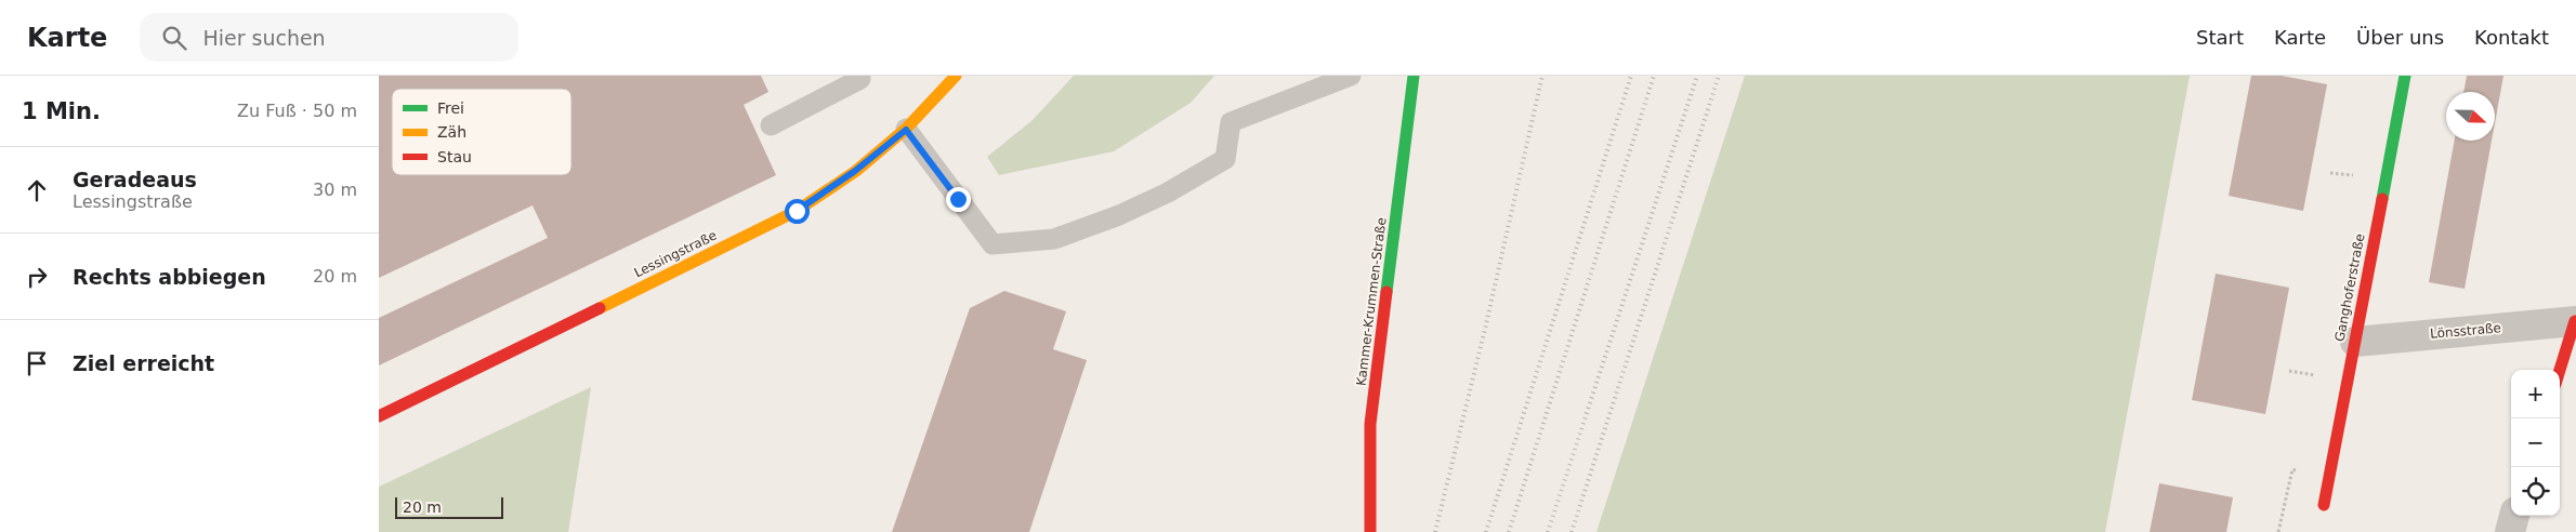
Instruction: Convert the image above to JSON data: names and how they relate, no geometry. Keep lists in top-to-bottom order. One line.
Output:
{"streets":{"street":["Lessingstraße","Ganghoferstraße","Kammer-Krummen-Straße","Lönsstraße"]},"crossings":[["Ganghoferstraße","Lönsstraße"]],"legend":["Frei","Zäh","Stau"],"scale_bar":"20 m","north":"right","page":{"header":"Karte","search":"Hier suchen","nav":["Start","Karte","Über uns","Kontakt"],"heading":["1 Min.","Zu Fuß · 50 m"],"list":[["Geradeaus","Lessingstraße","30 m"],["Rechts abbiegen","20 m"],"Ziel erreicht"],"map_buttons":["+","−"],"scale":"20 m"}}
